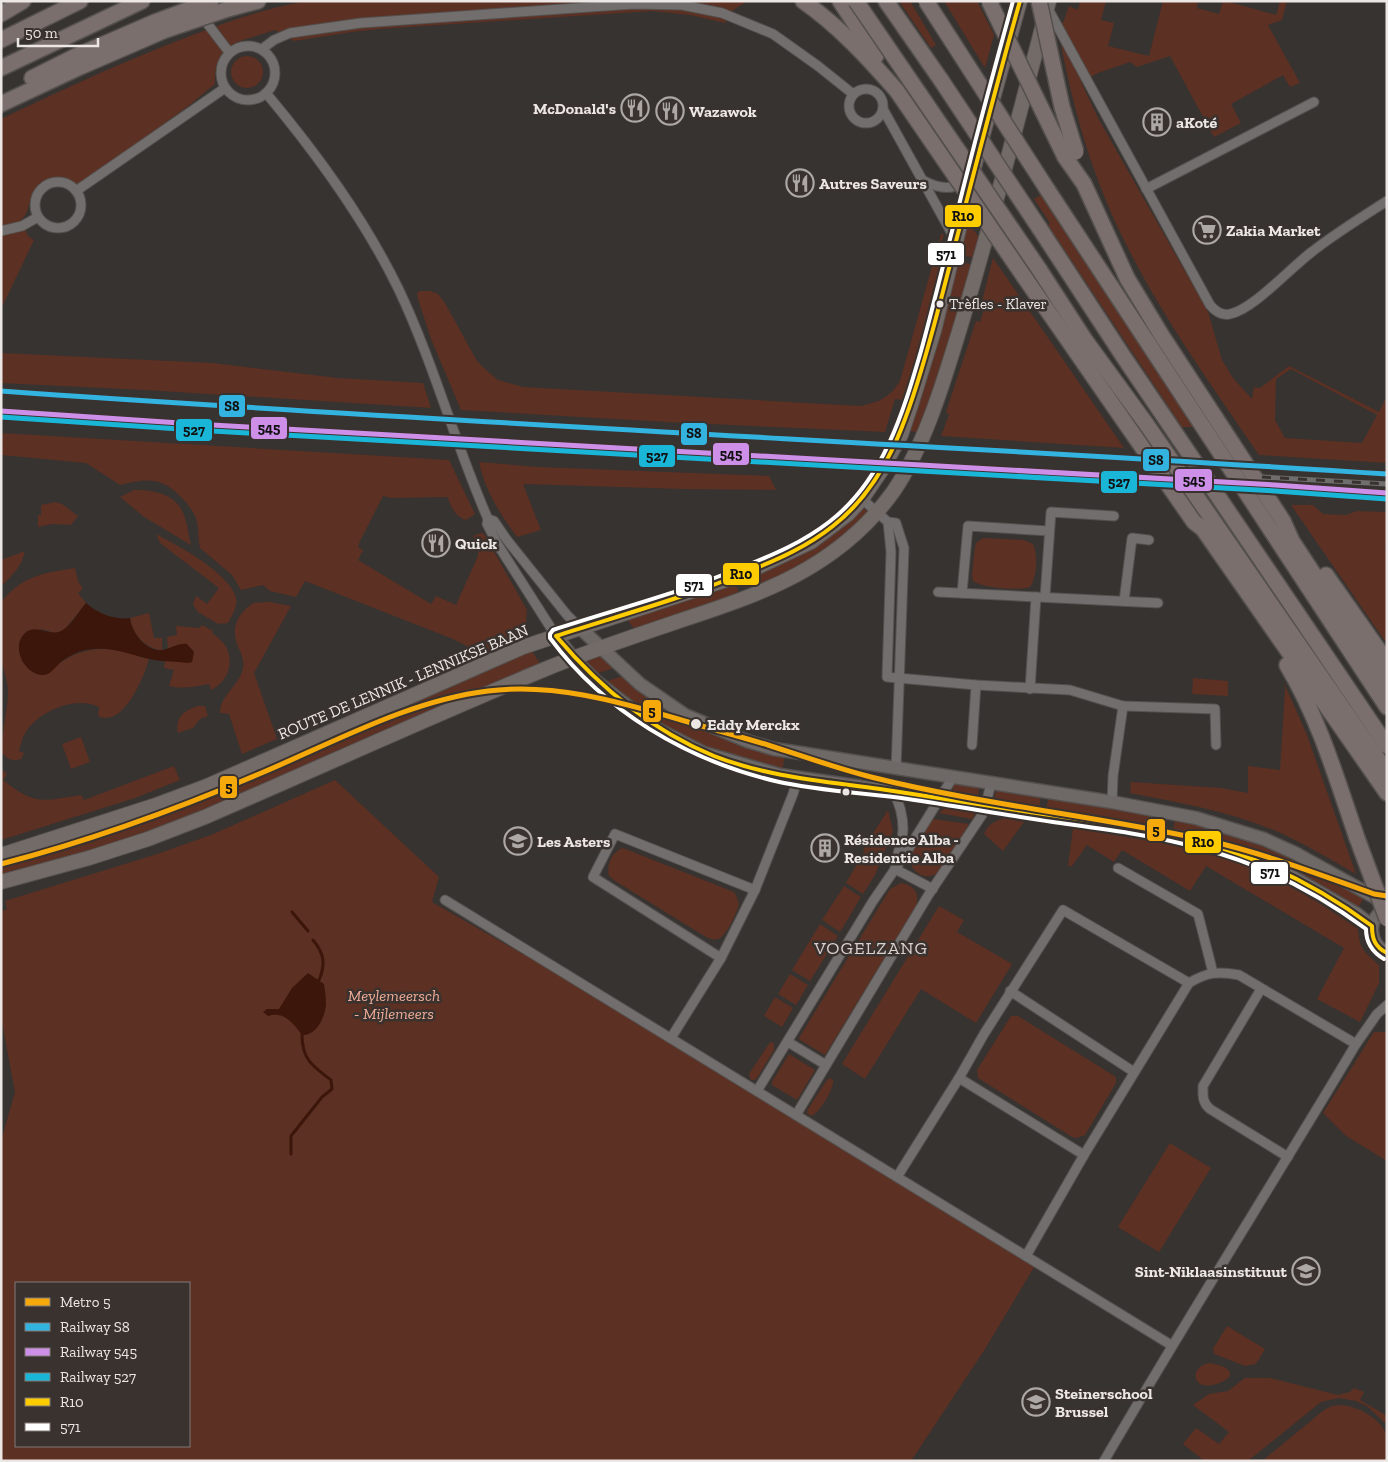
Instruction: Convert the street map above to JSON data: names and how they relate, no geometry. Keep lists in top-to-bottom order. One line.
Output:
{"streets":{"main road":["ROUTE DE LENNIK - LENNIKSE BAAN"]},"districts":["VOGELZANG"],"parks":["Meylemeersch - Mijlemeers"],"places":{"restaurant":["McDonald's","Wazawok","Autres Saveurs","Quick"],"building":["aKoté","Résidence Alba - Residentie Alba"],"supermarket":["Zakia Market"],"other":["Trèfles - Klaver","Eddy Merckx"],"school or university":["Les Asters","Sint-Niklaasinstituut","Steinerschool Brussel"]},"lines":["transit line R10","transit line 571","rail line S8","rail line 545","rail line 527","metro line 5"],"legend":["Metro 5","Railway S8","Railway 545","Railway 527","R10","571"],"scale_bar":"50 m"}
